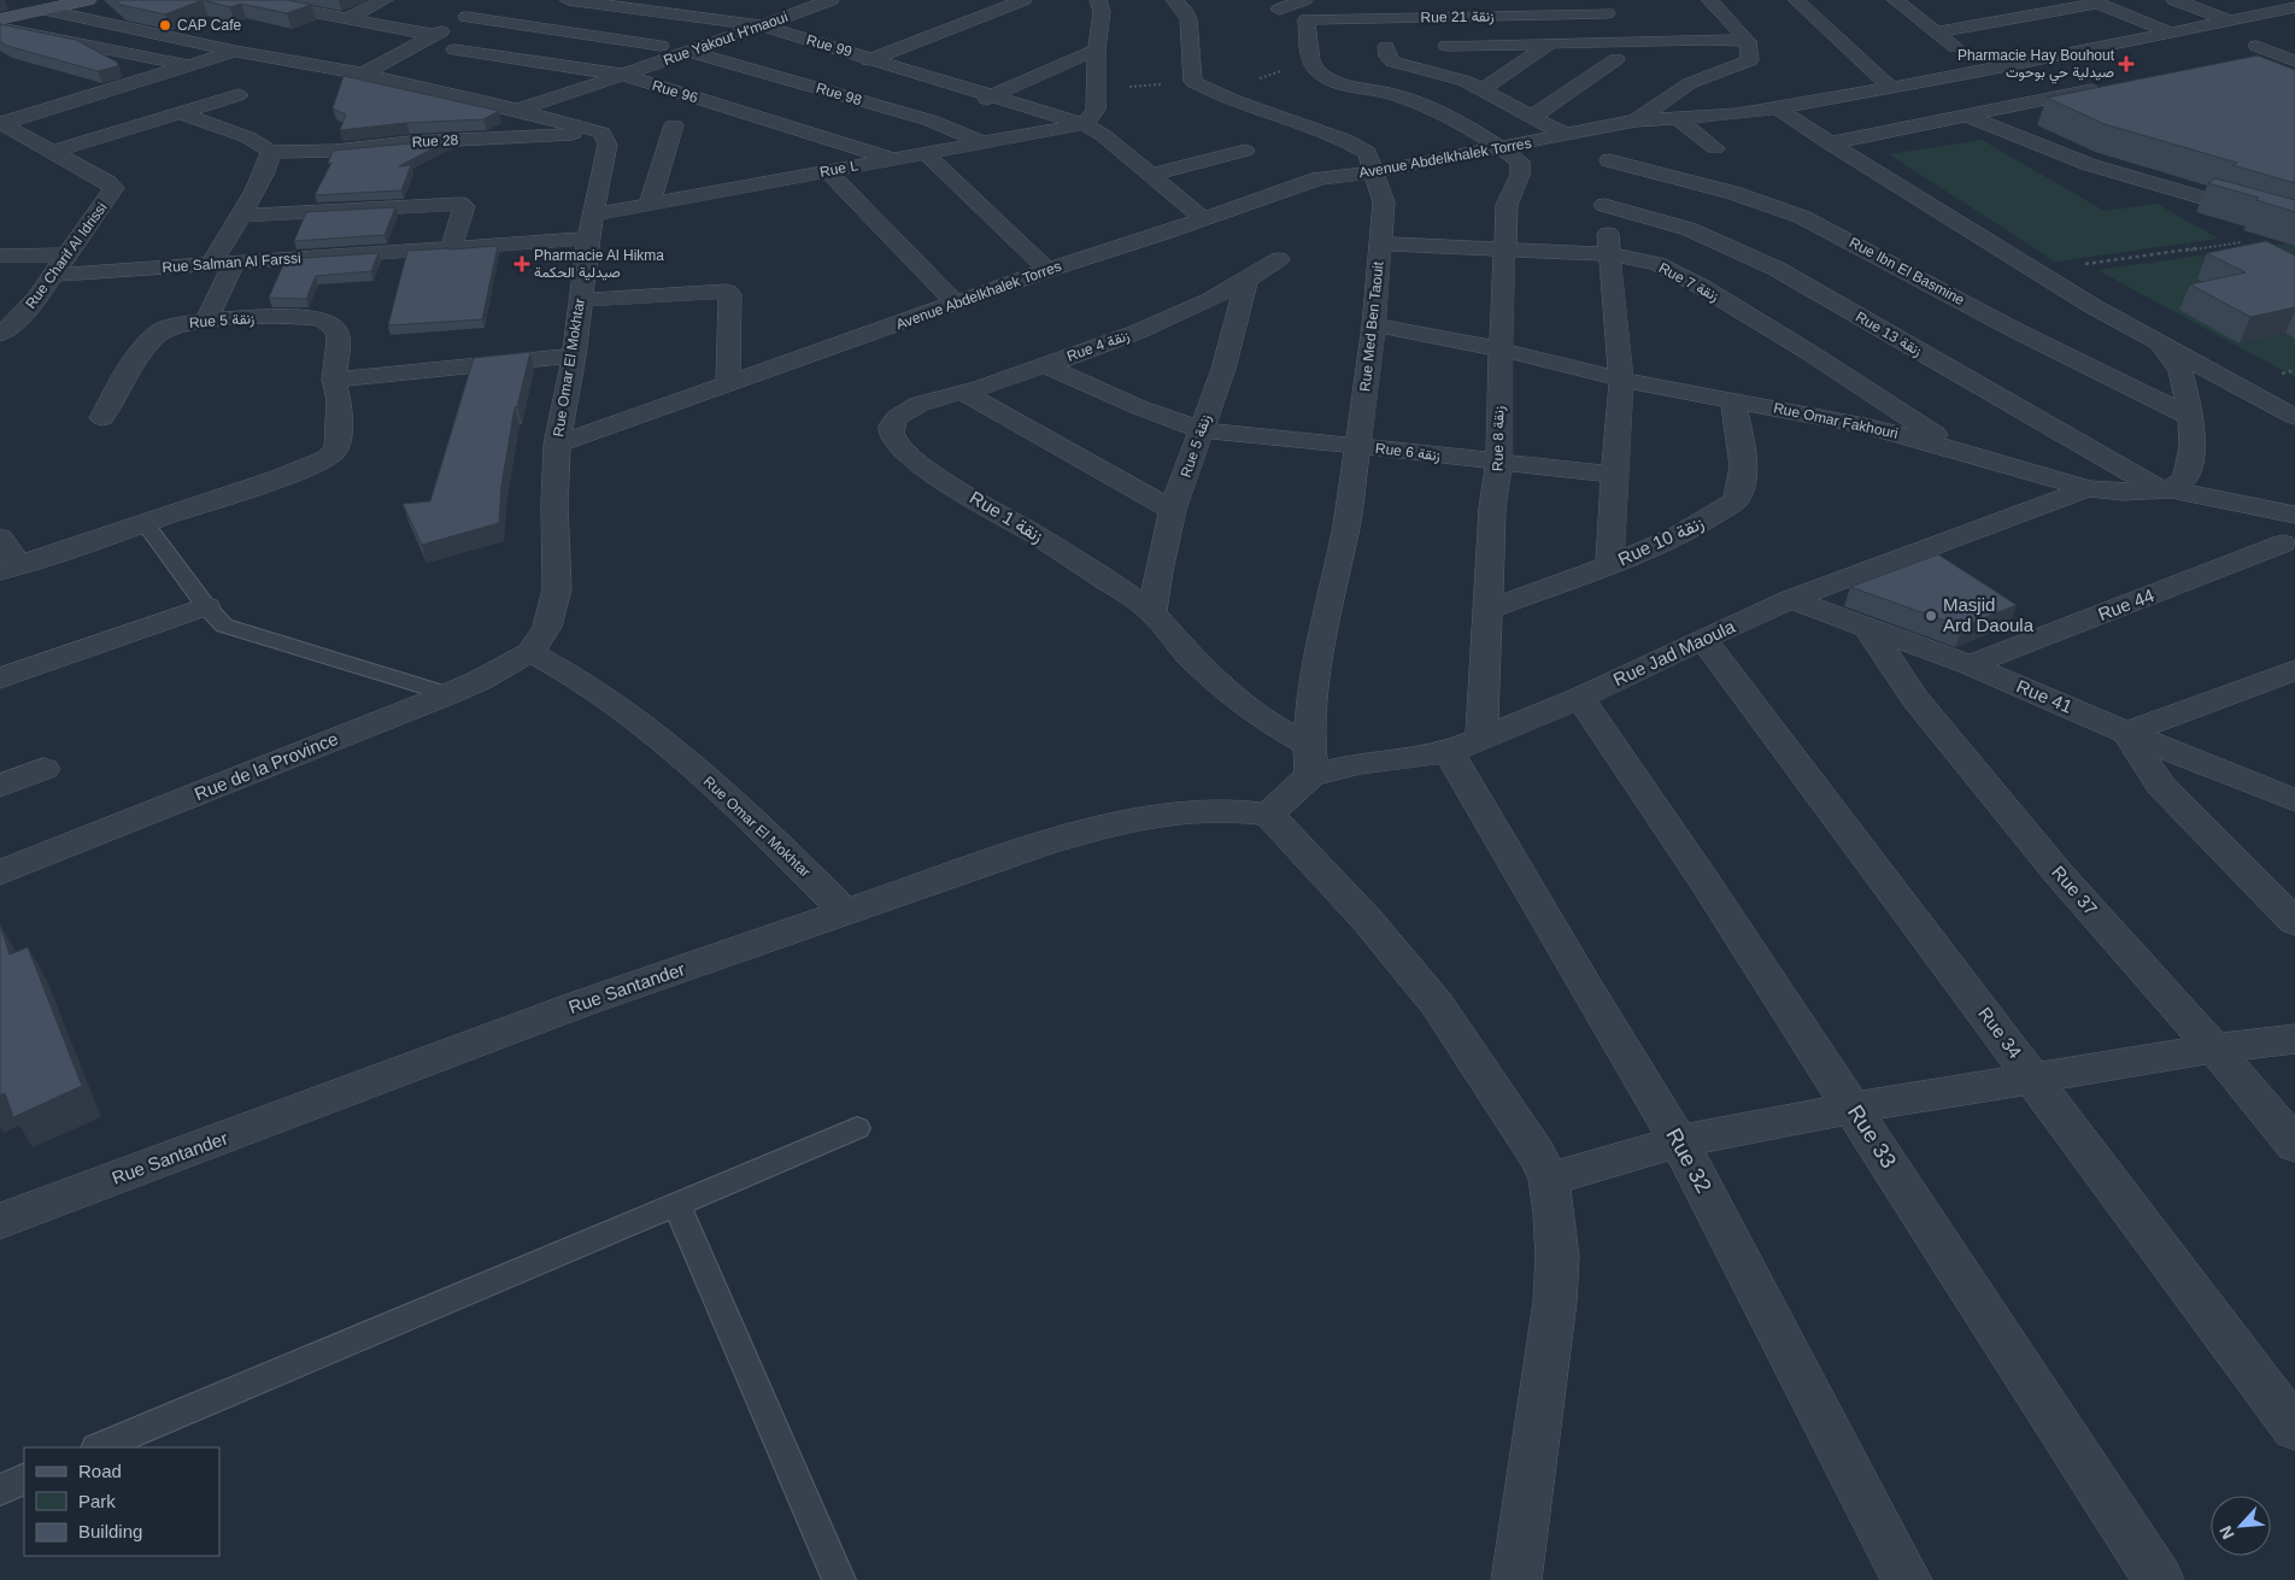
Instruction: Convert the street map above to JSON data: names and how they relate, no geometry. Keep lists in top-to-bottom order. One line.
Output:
{"streets":{"street":["Rue 21 زنقة","Rue Yakout H'maoui","Rue 99","Rue 96","Rue 98","Rue 28","Avenue Abdelkhalek Torres","Rue L","Rue Charif Al Idrissi","Rue Salman Al Farssi","Rue Ibn El Basmine","Rue 7 زنقة","Rue 5 زنقة","Rue Med Ben Taouit","Rue 13 زنقة","Rue 4 زنقة","Rue Omar El Mokhtar","Rue Omar Fakhouri","Rue 8 زنقة","Rue 6 زنقة","Rue 1 زنقة","Rue 10 زنقة","Rue 44","Rue Jad Maoula","Rue 41","Rue de la Province","Rue 37","Rue Santander","Rue 34","Rue 33","Rue 32"]},"crossings":[["Rue 21 زنقة","Avenue Abdelkhalek Torres"],["Rue 21 زنقة","Rue 8 زنقة"],["Rue Yakout H'maoui","Rue 99"],["Rue Yakout H'maoui","Rue 96"],["Rue Yakout H'maoui","Rue 98"],["Rue 99","Avenue Abdelkhalek Torres"],["Rue 99","Rue L"],["Rue 96","Rue L"],["Rue 98","Rue L"],["Rue 28","Rue Omar El Mokhtar"],["Avenue Abdelkhalek Torres","Rue Med Ben Taouit"],["Avenue Abdelkhalek Torres","Rue Omar El Mokhtar"],["Avenue Abdelkhalek Torres","Rue 8 زنقة"],["Rue L","Rue Salman Al Farssi"],["Rue L","Rue Omar El Mokhtar"],["Rue Charif Al Idrissi","Rue Salman Al Farssi"],["Rue Salman Al Farssi","Rue Omar El Mokhtar"],["Rue 7 زنقة","Rue Med Ben Taouit"],["Rue 7 زنقة","Rue Omar Fakhouri"],["Rue 7 زنقة","Rue 8 زنقة"],["Rue 5 زنقة","Rue 4 زنقة"],["Rue 5 زنقة","Rue 6 زنقة"],["Rue 5 زنقة","Rue 1 زنقة"],["Rue Med Ben Taouit","Rue Omar Fakhouri"],["Rue Med Ben Taouit","Rue 6 زنقة"],["Rue Med Ben Taouit","Rue Jad Maoula"],["Rue 13 زنقة","Rue Omar Fakhouri"],["Rue 4 زنقة","Rue 6 زنقة"],["Rue 4 زنقة","Rue 1 زنقة"],["Rue Omar El Mokhtar","Rue de la Province"],["Rue Omar El Mokhtar","Rue Santander"],["Rue Omar Fakhouri","Rue 8 زنقة"],["Rue Omar Fakhouri","Rue 10 زنقة"],["Rue Omar Fakhouri","Rue Jad Maoula"],["Rue 8 زنقة","Rue 6 زنقة"],["Rue 8 زنقة","Rue 10 زنقة"],["Rue 8 زنقة","Rue Jad Maoula"],["Rue 8 زنقة","Rue 32"],["Rue 44","Rue 41"],["Rue Jad Maoula","Rue 41"],["Rue Jad Maoula","Rue Santander"],["Rue Jad Maoula","Rue 34"],["Rue Jad Maoula","Rue 33"],["Rue Jad Maoula","Rue 32"],["Rue 41","Rue 37"]],"places":{"other":["CAP Cafe","Masjid Ard Daoula"],"health":["Pharmacie Hay Bouhout صيدلية حي بوحوت","Pharmacie Al Hikma صيدلية الحكمة"]},"legend":["Road","Park","Building"],"north":"bottom left"}
